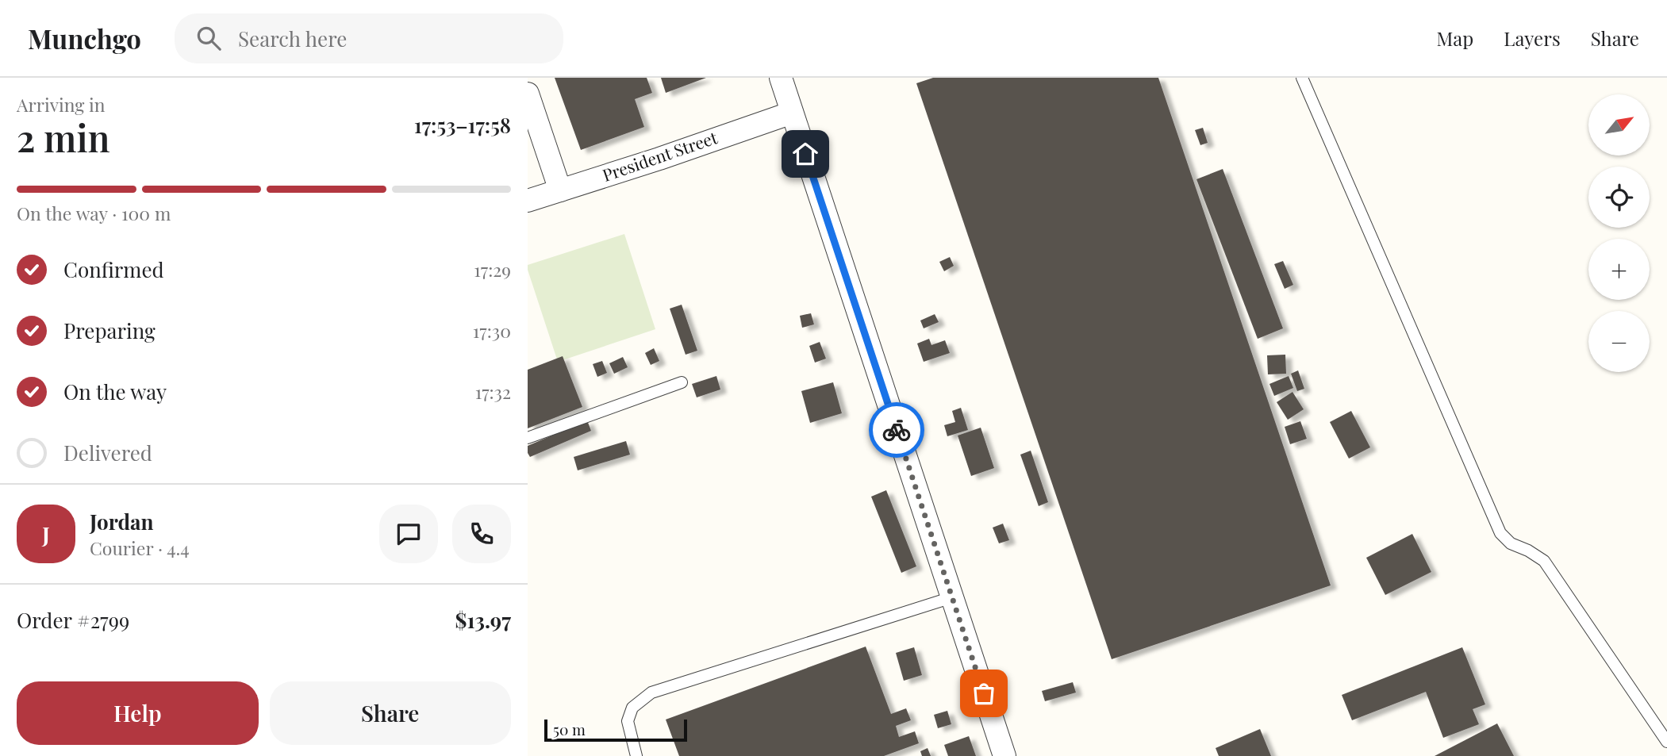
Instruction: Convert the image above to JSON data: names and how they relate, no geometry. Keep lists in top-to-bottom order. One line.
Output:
{"streets":{"street":["President Street"]},"scale_bar":"50 m","north":"top right","page":{"header":"Munchgo","search":"Search here","nav":["Map","Layers","Share"],"heading":["2 min","Arriving in","17:53–17:58"],"panel":["Jordan","Courier · 4.4","Order #2799","$13.97"],"map_buttons":["+","−"],"bar":"On the way · 100 m","list":[["Confirmed","17:29"],["Preparing","17:30"],["On the way","17:32"],"Delivered"],"round":"J","buttons":["Help","Share"],"scale":"50 m"}}
